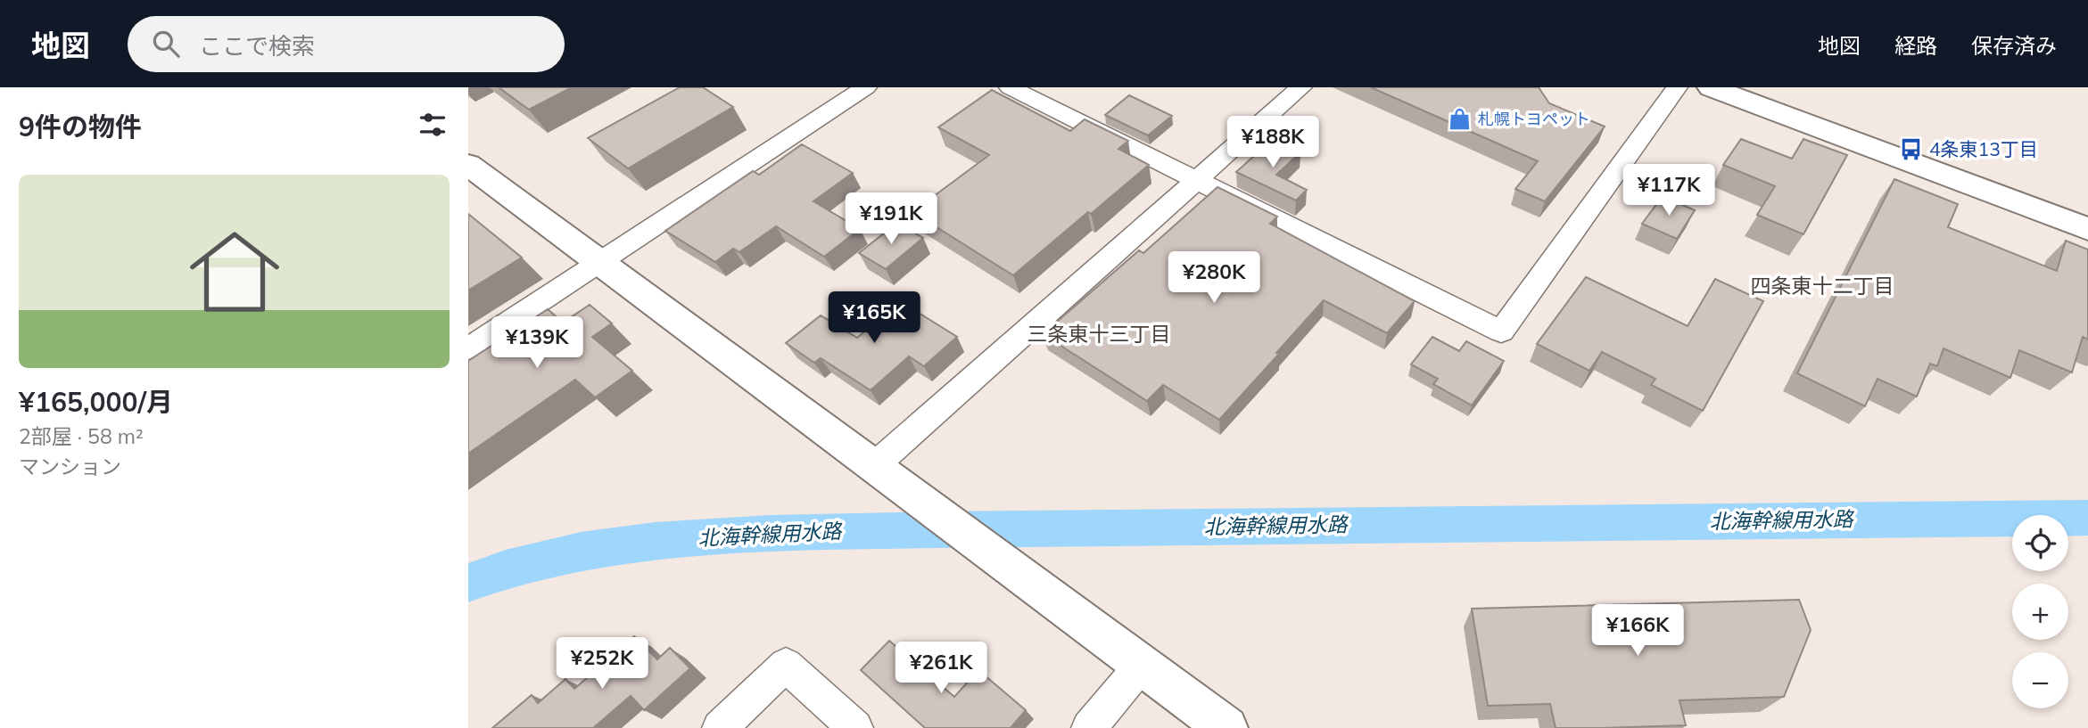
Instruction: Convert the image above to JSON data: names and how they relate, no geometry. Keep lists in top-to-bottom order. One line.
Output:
{"districts":["四条東十二丁目","三条東十三丁目"],"water":["北海幹線用水路"],"places":{"shop":["札幌トヨペット"],"bus stop":["4条東13丁目"]},"page":{"header":"地図","search":"ここで検索","nav":["地図","経路","保存済み"],"heading":"9件の物件","price":["¥188K","¥117K","¥191K","¥280K","¥165K","¥139K","¥166K","¥252K","¥261K"],"list":[{"name":"¥165,000/月","note":"2部屋 · 58 m² · マンション"}],"map_buttons":["+","−"]}}
